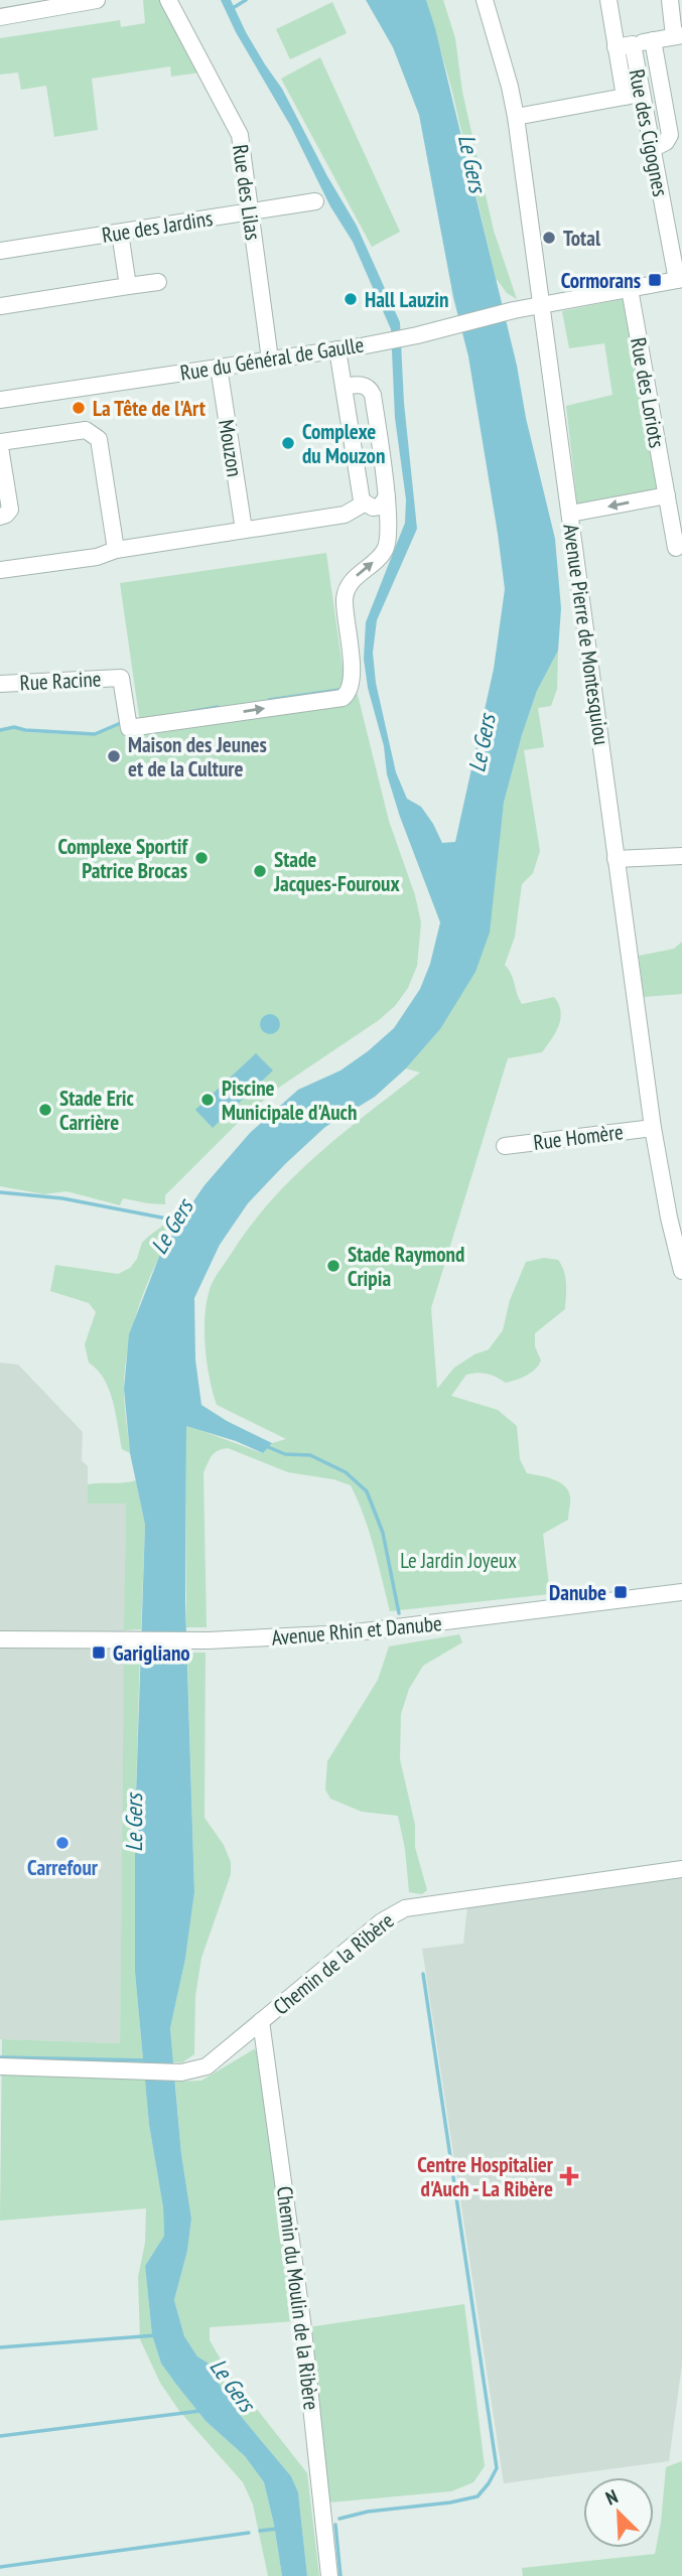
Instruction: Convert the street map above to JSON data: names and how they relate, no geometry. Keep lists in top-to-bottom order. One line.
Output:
{"streets":{"street":["Rue des Cigognes","Rue des Lilas","Rue des Jardins","Rue du Général de Gaulle","Rue des Loriots","Mouzon","Avenue Pierre de Montesquiou","Rue Racine","Rue Homère","Avenue Rhin et Danube","Chemin de la Ribère","Chemin du Moulin de la Ribère"]},"crossings":[["Rue des Cigognes","Rue du Général de Gaulle"],["Rue des Lilas","Rue des Jardins"],["Rue des Lilas","Rue du Général de Gaulle"],["Rue du Général de Gaulle","Rue des Loriots"],["Rue du Général de Gaulle","Mouzon"],["Rue du Général de Gaulle","Avenue Pierre de Montesquiou"],["Avenue Pierre de Montesquiou","Rue Homère"],["Chemin de la Ribère","Chemin du Moulin de la Ribère"]],"water":["Le Gers"],"parks":["Le Jardin Joyeux"],"places":{"other":["Total","Hall Lauzin","La Tête de l'Art","Complexe du Mouzon","Maison des Jeunes et de la Culture","Complexe Sportif Patrice Brocas","Stade Jacques-Fouroux","Piscine Municipale d'Auch","Stade Eric Carrière","Stade Raymond Cripia","Carrefour"],"transit":["Cormorans","Danube","Garigliano"],"health":["Centre Hospitalier d'Auch - La Ribère"]},"north":"top left"}
